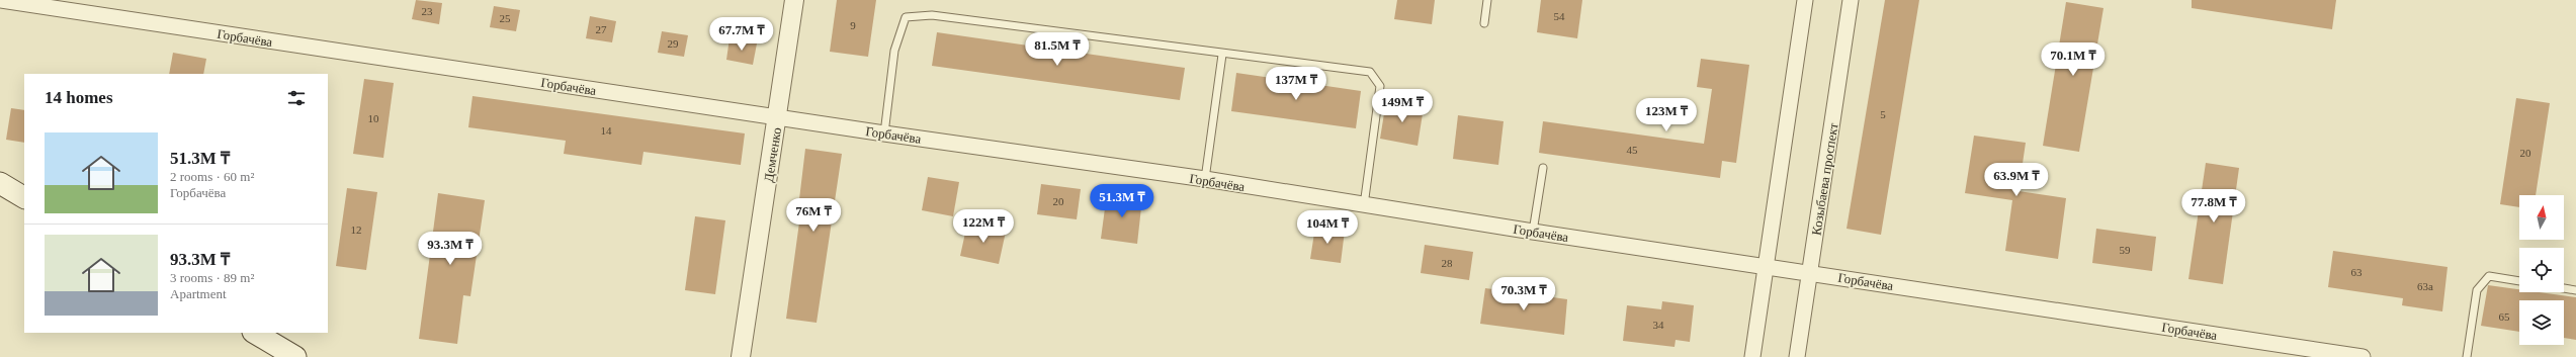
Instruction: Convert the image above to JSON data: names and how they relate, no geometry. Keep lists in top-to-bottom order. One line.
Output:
{"streets":{"street":["Горбачёва","Демченко","Козыбаева проспект"]},"crossings":[["Горбачёва","Демченко"],["Горбачёва","Козыбаева проспект"]],"house_numbers":["23","54","25","9","27","29","5","10","14","45","20","20","12","59","28","63","63а","65","34"],"north":"top","page":{"price":["67.7M ₸","81.5M ₸","70.1M ₸","137M ₸","149M ₸","123M ₸","63.9M ₸","51.3M ₸","77.8M ₸","76M ₸","122M ₸","104M ₸","93.3M ₸","70.3M ₸"],"heading":"14 homes","list":[{"name":"51.3M ₸","note":"2 rooms · 60 m² · Горбачёва"},{"name":"93.3M ₸","note":"3 rooms · 89 m² · Apartment"}]}}
